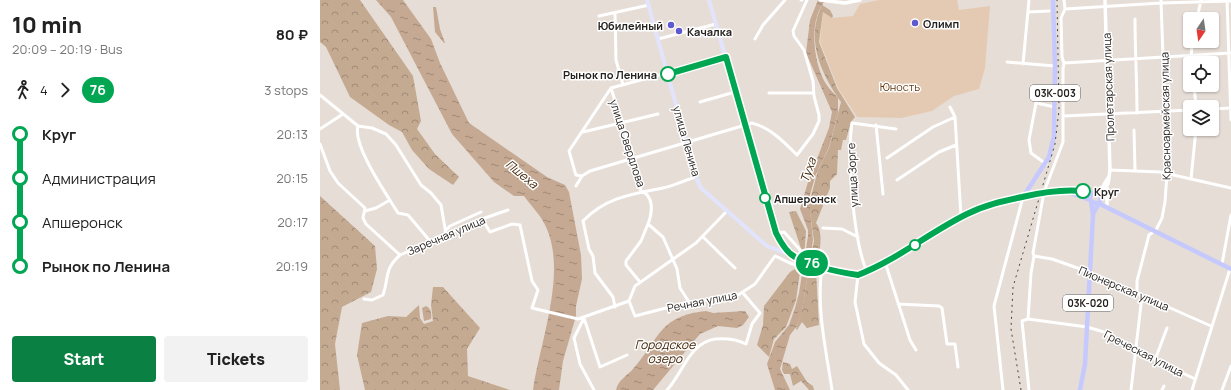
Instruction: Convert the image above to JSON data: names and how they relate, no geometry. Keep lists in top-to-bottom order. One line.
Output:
{"streets":{"main road":["03К-003","улица Ленина","03К-020"],"street":["Пролетарская улица","Красноармейская улица","улица Свердлова","улица Зорге","Заречная улица","Пионерская улица","Речная улица","Греческая улица"]},"crossings":[["Красноармейская улица","Пионерская улица"],["Пионерская улица","03К-020"],["03К-020","Греческая улица"]],"water":["Туха","Пшеха","Городское озеро"],"parks":["Юность"],"places":["Олимп","Юбилейный","Качалка","Рынок по Ленина","Круг","Апшеронск"],"lines":["bus line 76"],"north":"bottom","page":{"heading":["10 min","20:09 – 20:19 · Bus","80 ₽"],"on_map":"76","legs":["4","76","3 stops"],"list":[{"name":"Круг","value":"20:13"},{"name":"Администрация","value":"20:15"},{"name":"Апшеронск","value":"20:17"},{"name":"Рынок по Ленина","value":"20:19"}],"buttons":["Start","Tickets"]}}
